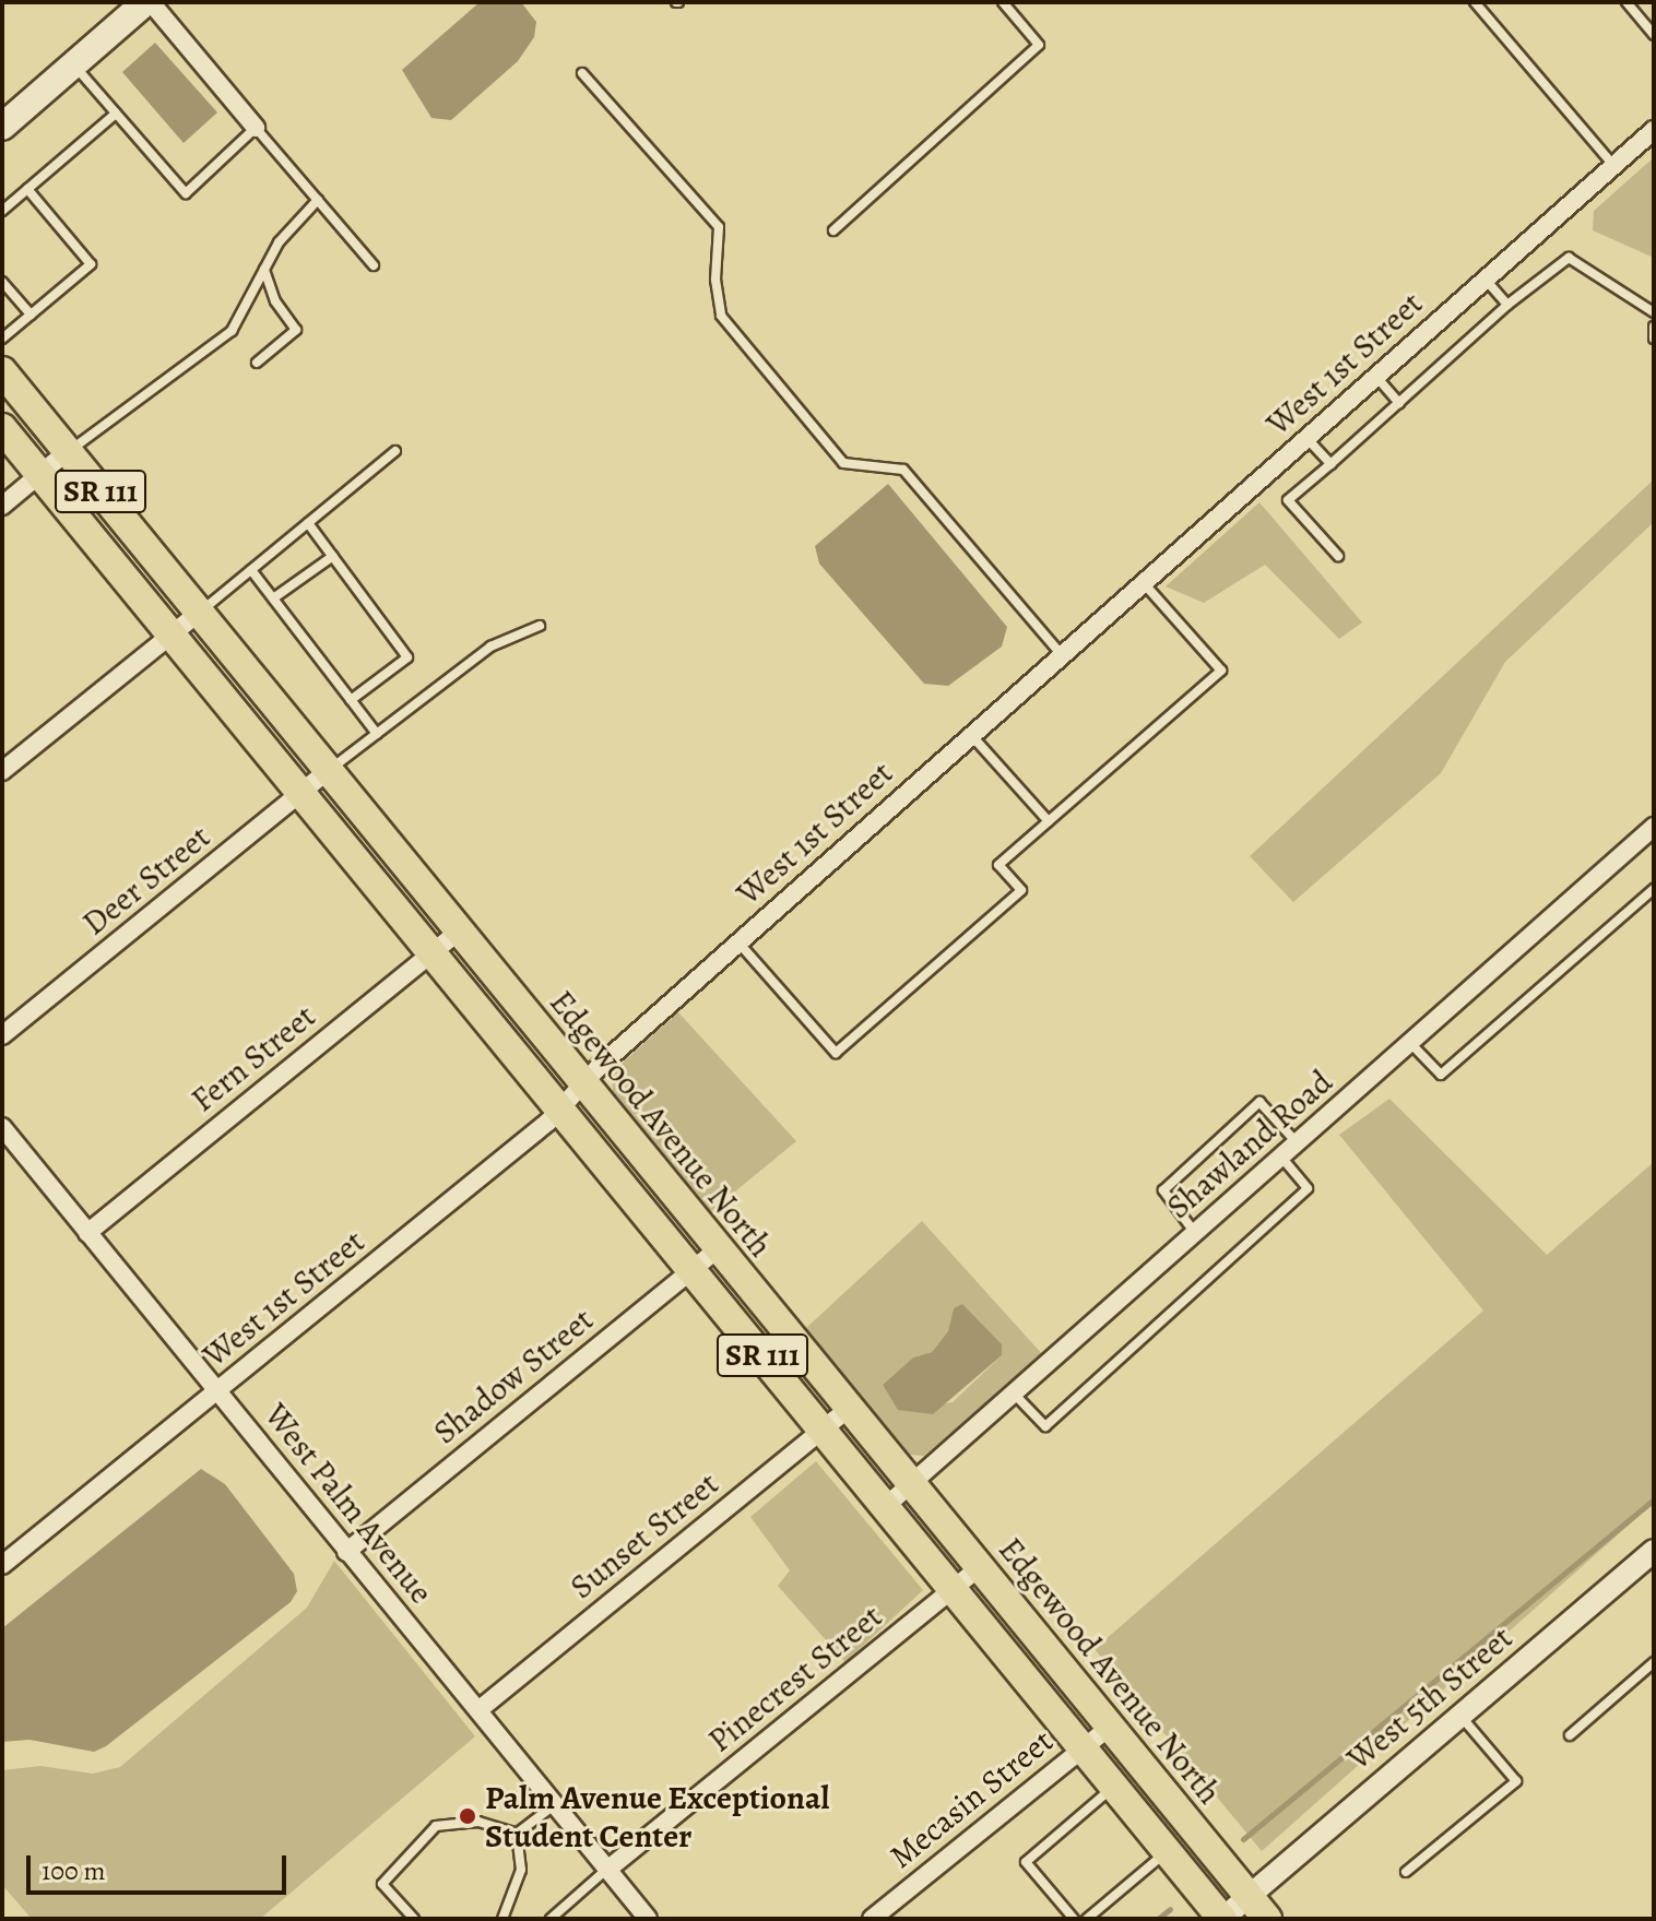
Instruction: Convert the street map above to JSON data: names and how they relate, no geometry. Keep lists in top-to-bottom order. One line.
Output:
{"streets":{"main road":["SR 111","Edgewood Avenue North"],"street":["West 1st Street","Deer Street","Fern Street","Shawland Road","Shadow Street","West Palm Avenue","Sunset Street","Pinecrest Street","West 5th Street","Mecasin Street"]},"crossings":[["West 1st Street","Edgewood Avenue North"],["West 1st Street","West Palm Avenue"],["Deer Street","Edgewood Avenue North"],["Fern Street","Edgewood Avenue North"],["Fern Street","West Palm Avenue"],["Edgewood Avenue North","Shawland Road"],["Edgewood Avenue North","Shadow Street"],["Edgewood Avenue North","Sunset Street"],["Edgewood Avenue North","Pinecrest Street"],["Edgewood Avenue North","West 5th Street"],["Edgewood Avenue North","Mecasin Street"],["Shadow Street","West Palm Avenue"],["West Palm Avenue","Sunset Street"],["West Palm Avenue","Pinecrest Street"]],"places":["Palm Avenue Exceptional Student Center"],"scale_bar":"100 m"}
